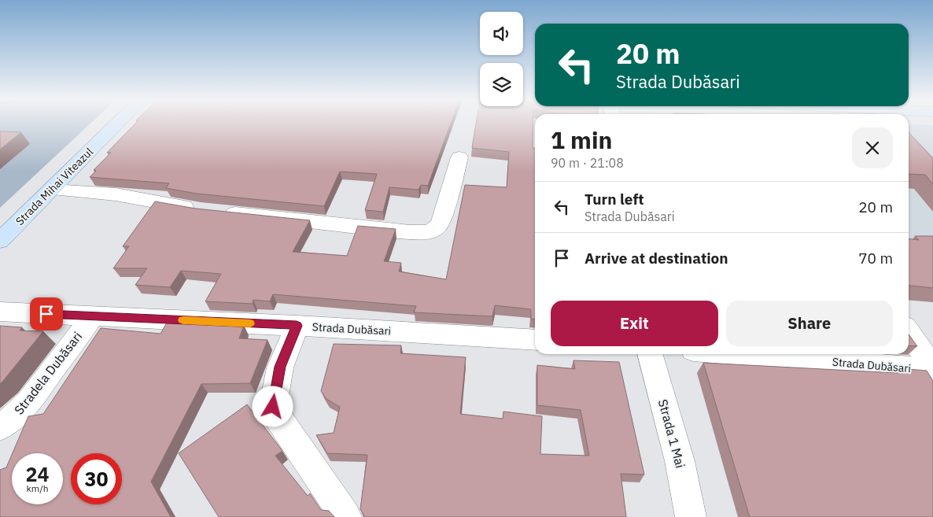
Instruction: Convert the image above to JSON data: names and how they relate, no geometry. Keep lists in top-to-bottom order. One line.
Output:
{"streets":{"street":["Strada Mihai Viteazul","Strada Dubăsari","Stradela Dubăsari","Strada 1 Mai"]},"crossings":[["Strada Dubăsari","Stradela Dubăsari"]],"page":{"turn":["20 m","Strada Dubăsari"],"heading":["1 min","90 m · 21:08"],"list":[{"name":"Turn left","note":"Strada Dubăsari","value":"20 m"},{"name":"Arrive at destination","value":"70 m"}],"buttons":["Exit","Share"],"speed":"24 km/h","limit":"30"}}
